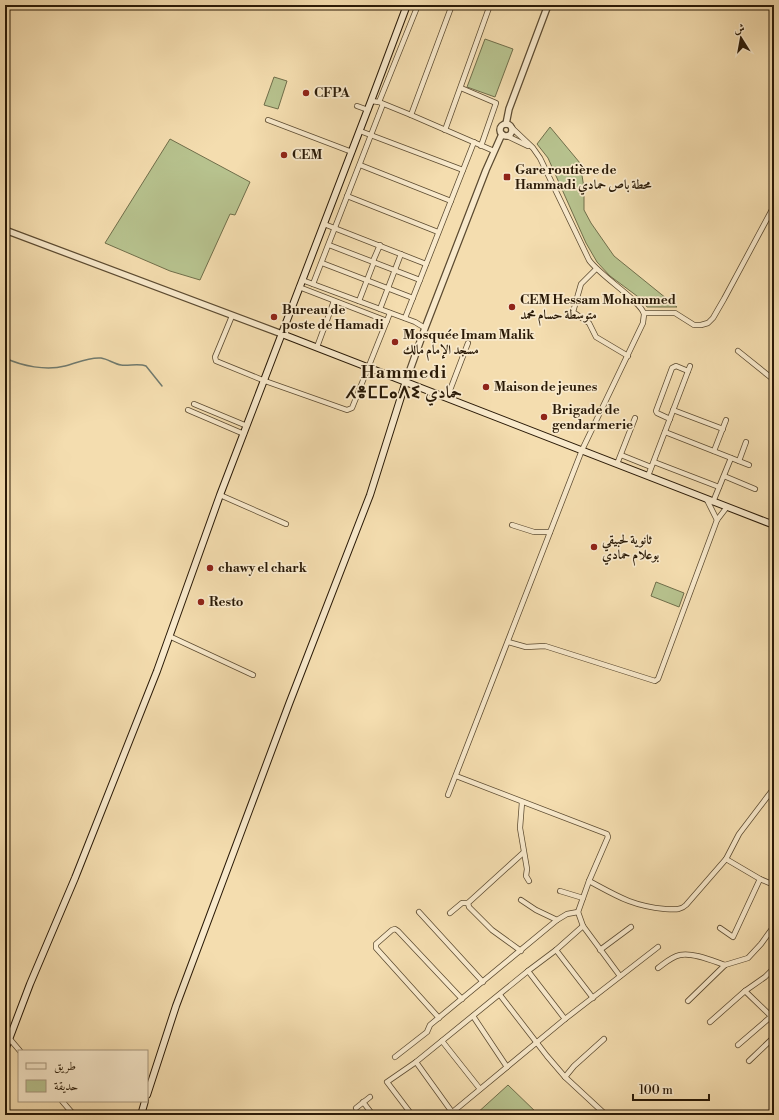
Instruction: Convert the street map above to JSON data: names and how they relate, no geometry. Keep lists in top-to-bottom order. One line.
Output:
{"districts":["Hammedi ⵃⴻⵎⵎⴰⴷⵉ حمادي"],"places":{"other":["CFPA","CEM","CEM Hessam Mohammed متوسطة حسام محمد","Bureau de poste de Hamadi","Mosquée Imam Malik مسجد الإمام مالك","Maison de jeunes","Brigade de gendarmerie","ثانوية لحبيقي بوعلام حمادي","chawy el chark","Resto"],"transit":["Gare routière de Hammadi محطة باص حمادي"]},"legend":["طريق","حديقة"],"scale_bar":"100 m","north":"top"}
